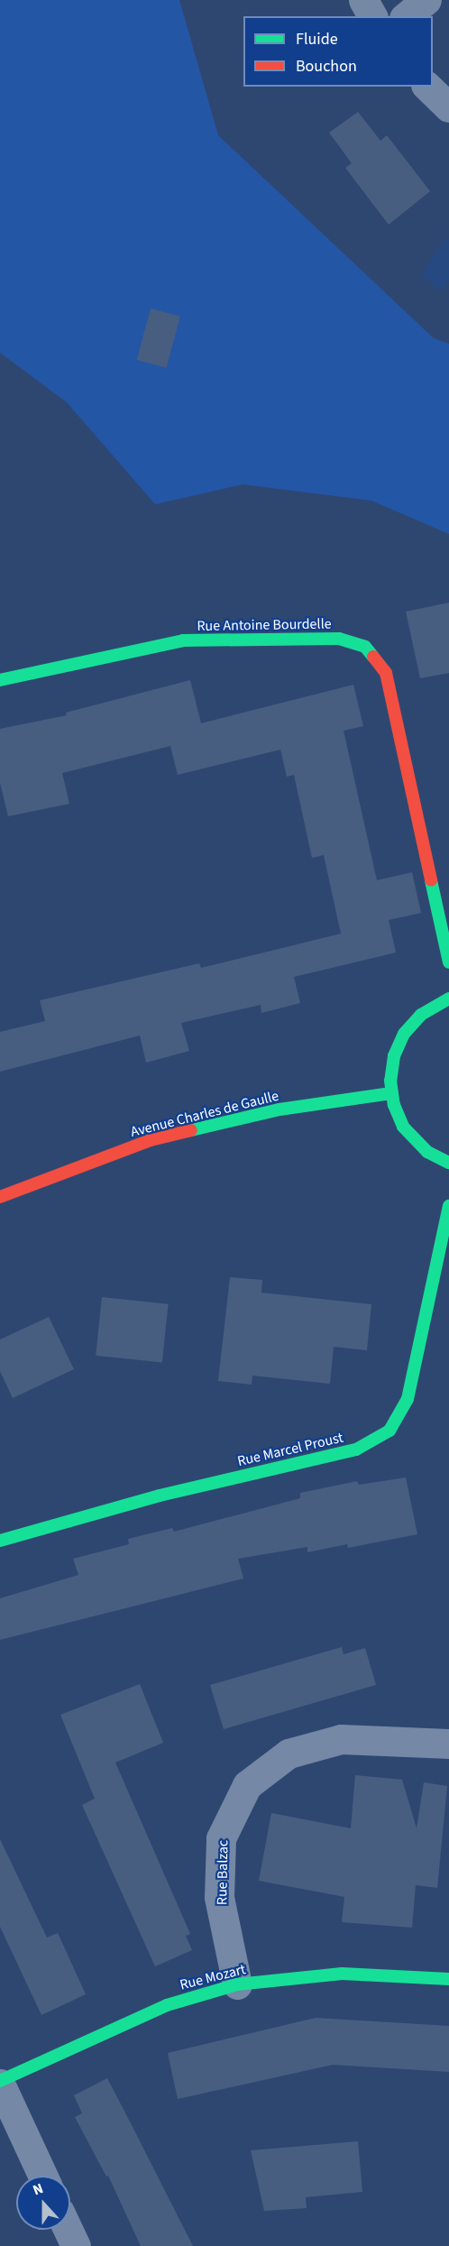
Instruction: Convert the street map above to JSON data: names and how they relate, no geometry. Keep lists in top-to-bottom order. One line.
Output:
{"streets":{"street":["Rue Antoine Bourdelle","Avenue Charles de Gaulle","Rue Marcel Proust","Rue Balzac","Rue Mozart"]},"crossings":[["Rue Balzac","Rue Mozart"]],"legend":["Fluide","Bouchon"],"north":"top"}
